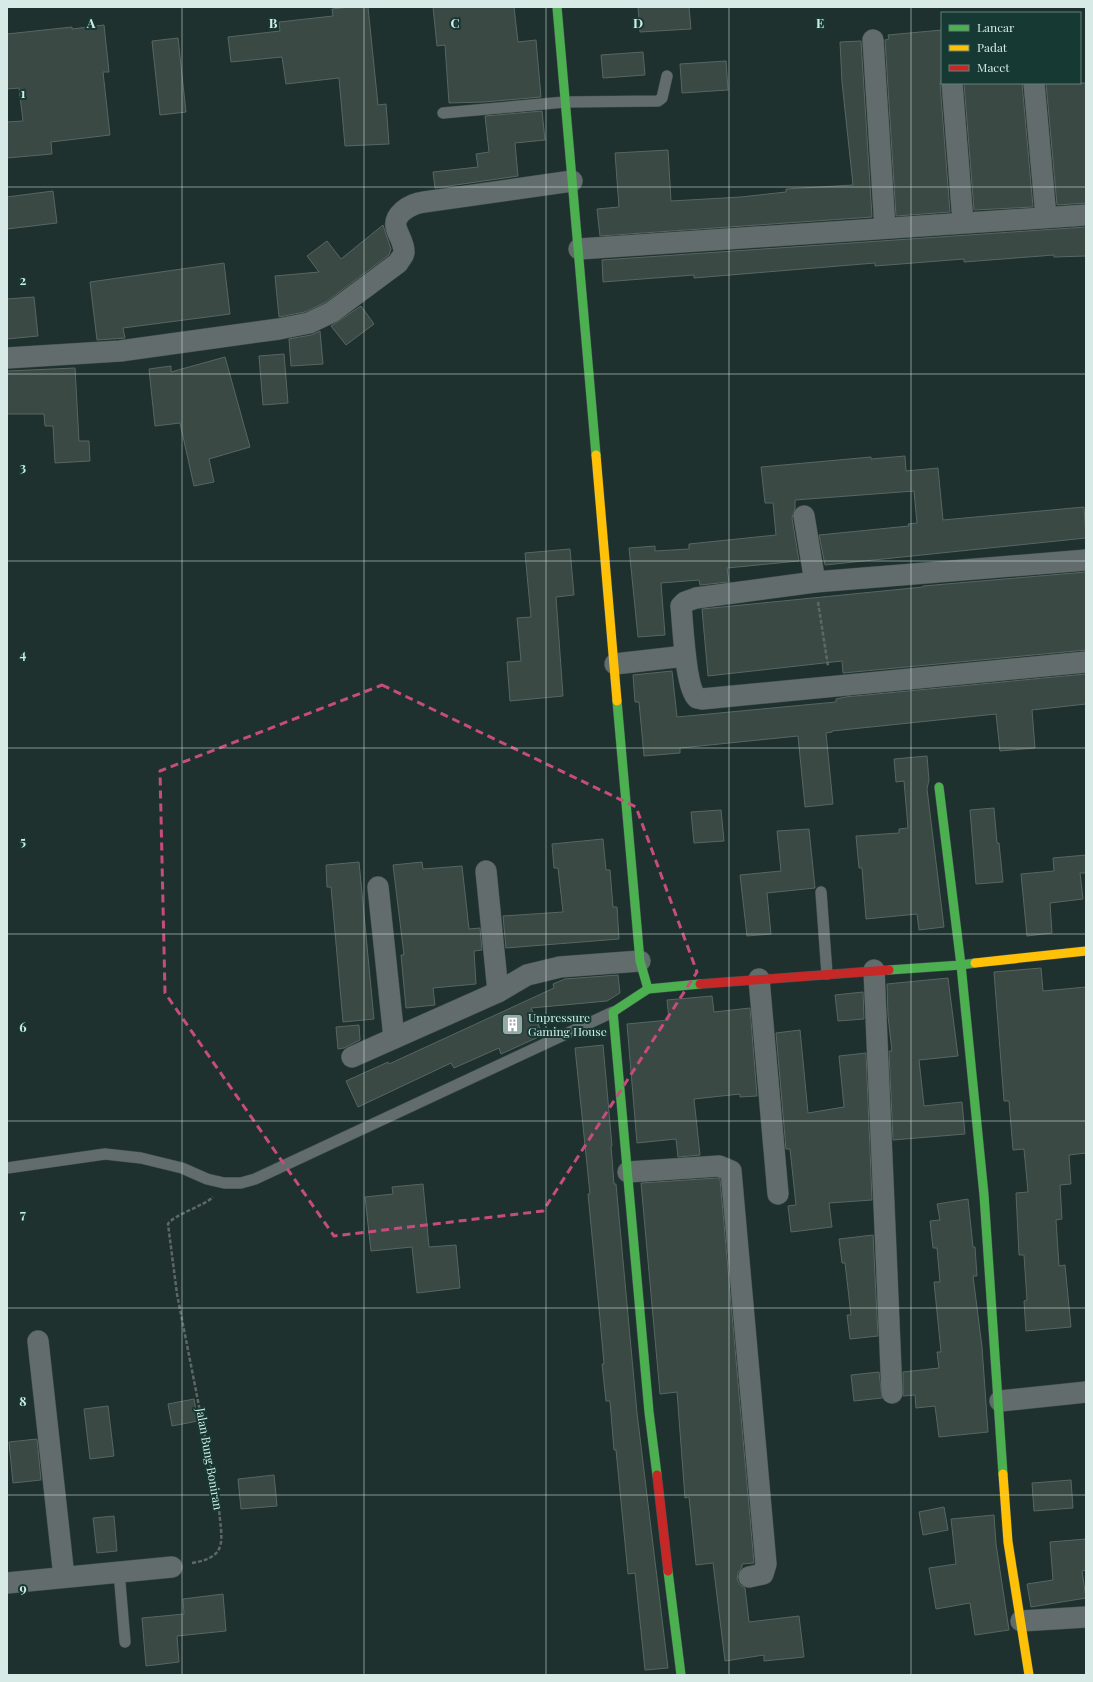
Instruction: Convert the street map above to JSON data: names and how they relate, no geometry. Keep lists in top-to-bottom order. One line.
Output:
{"streets":{"path":["Jalan Bung Boniran"]},"places":{"building":["Unpressure Gaming House"]},"legend":["Lancar","Padat","Macet"],"grid":{"columns":["A","B","C","D","E"],"rows":["1","2","3","4","5","6","7","8","9"]}}
